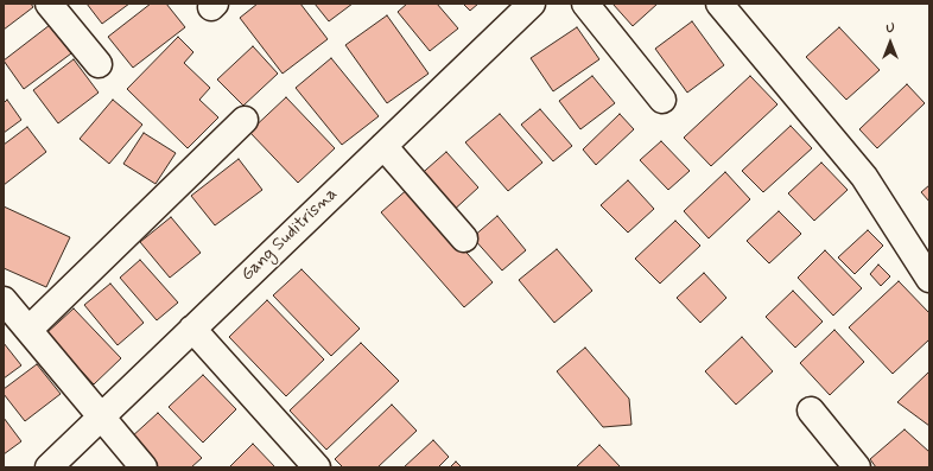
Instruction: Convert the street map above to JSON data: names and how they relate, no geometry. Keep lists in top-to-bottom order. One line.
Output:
{"streets":{"street":["Gang Suditrisna"]},"north":"top"}
